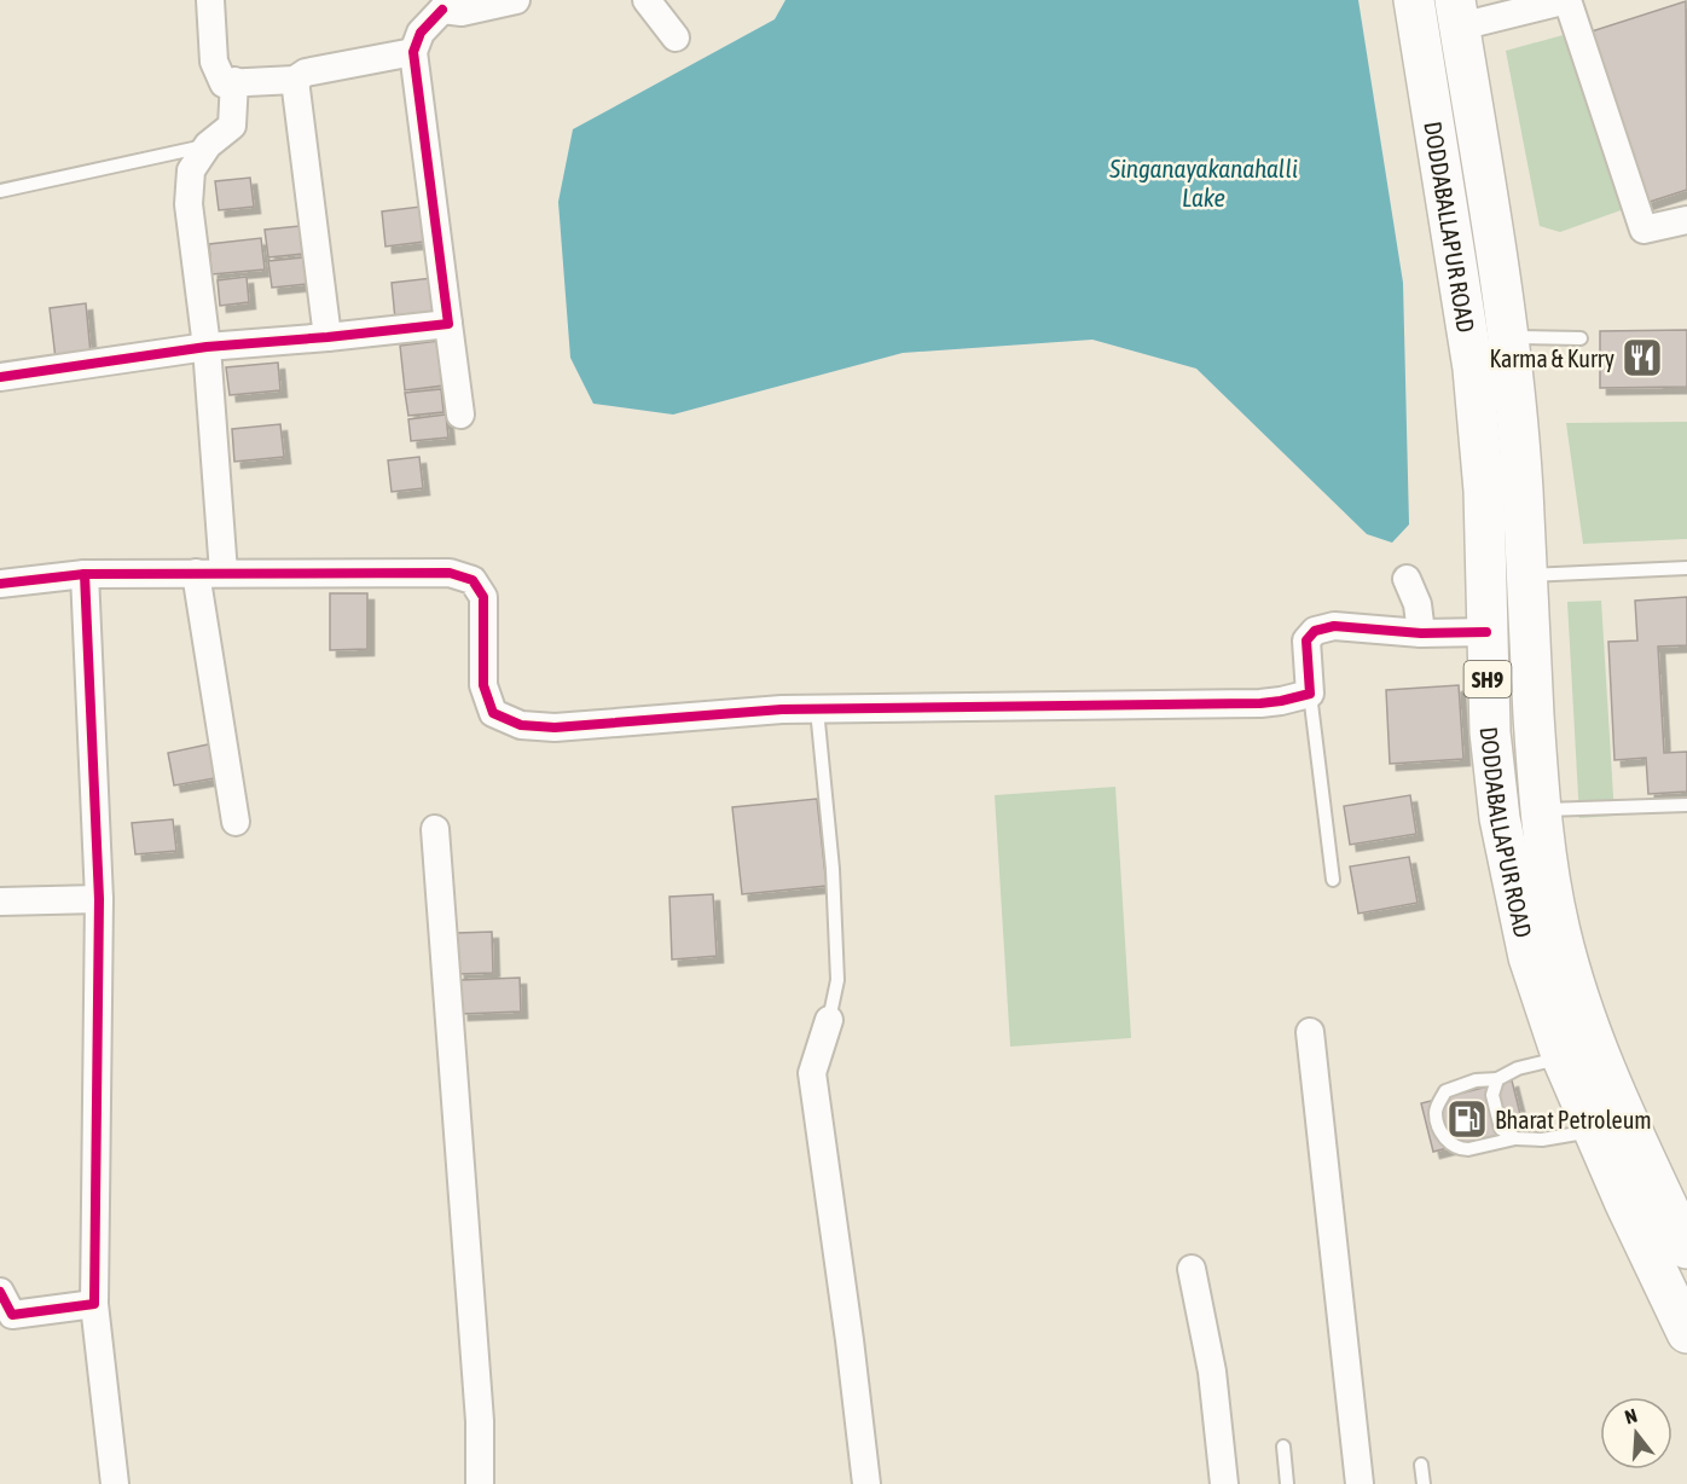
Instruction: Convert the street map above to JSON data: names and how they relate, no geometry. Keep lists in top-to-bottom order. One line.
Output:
{"streets":{"main road":["DODDABALLAPUR ROAD","SH9"]},"water":["Singanayakanahalli Lake"],"places":{"restaurant":["Karma & Kurry"],"fuel station":["Bharat Petroleum"]},"north":"top"}
